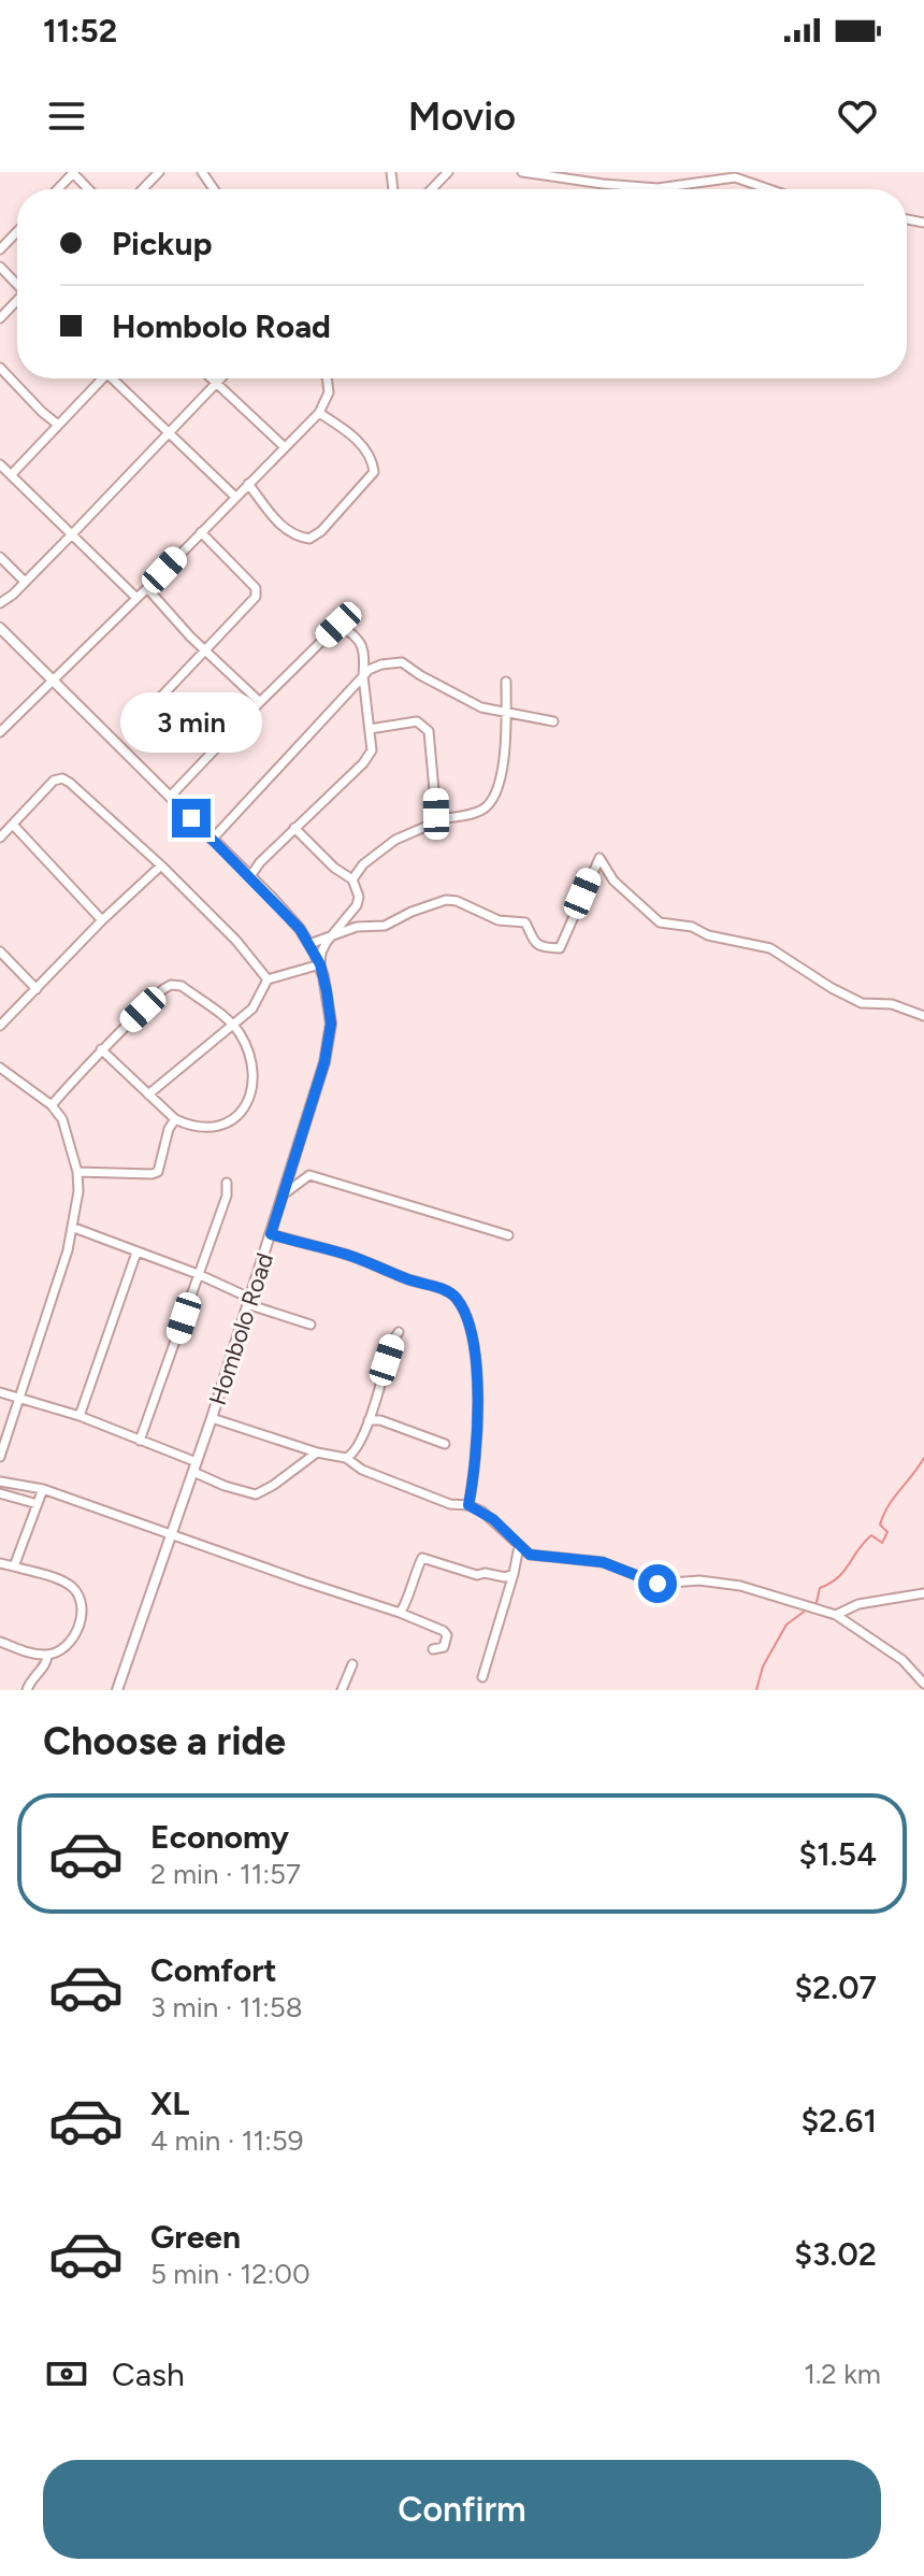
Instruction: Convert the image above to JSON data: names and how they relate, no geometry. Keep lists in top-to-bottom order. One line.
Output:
{"streets":{"street":["Hombolo Road"]},"page":{"status":"11:52","header":"Movio","banner":["Pickup","Hombolo Road"],"bubble":"3 min","heading":"Choose a ride","list":[{"name":"Economy","note":"2 min · 11:57","value":"$1.54"},{"name":"Comfort","note":"3 min · 11:58","value":"$2.07"},{"name":"XL","note":"4 min · 11:59","value":"$2.61"},{"name":"Green","note":"5 min · 12:00","value":"$3.02"}],"pay":["Cash","1.2 km"],"buttons":"Confirm"}}
